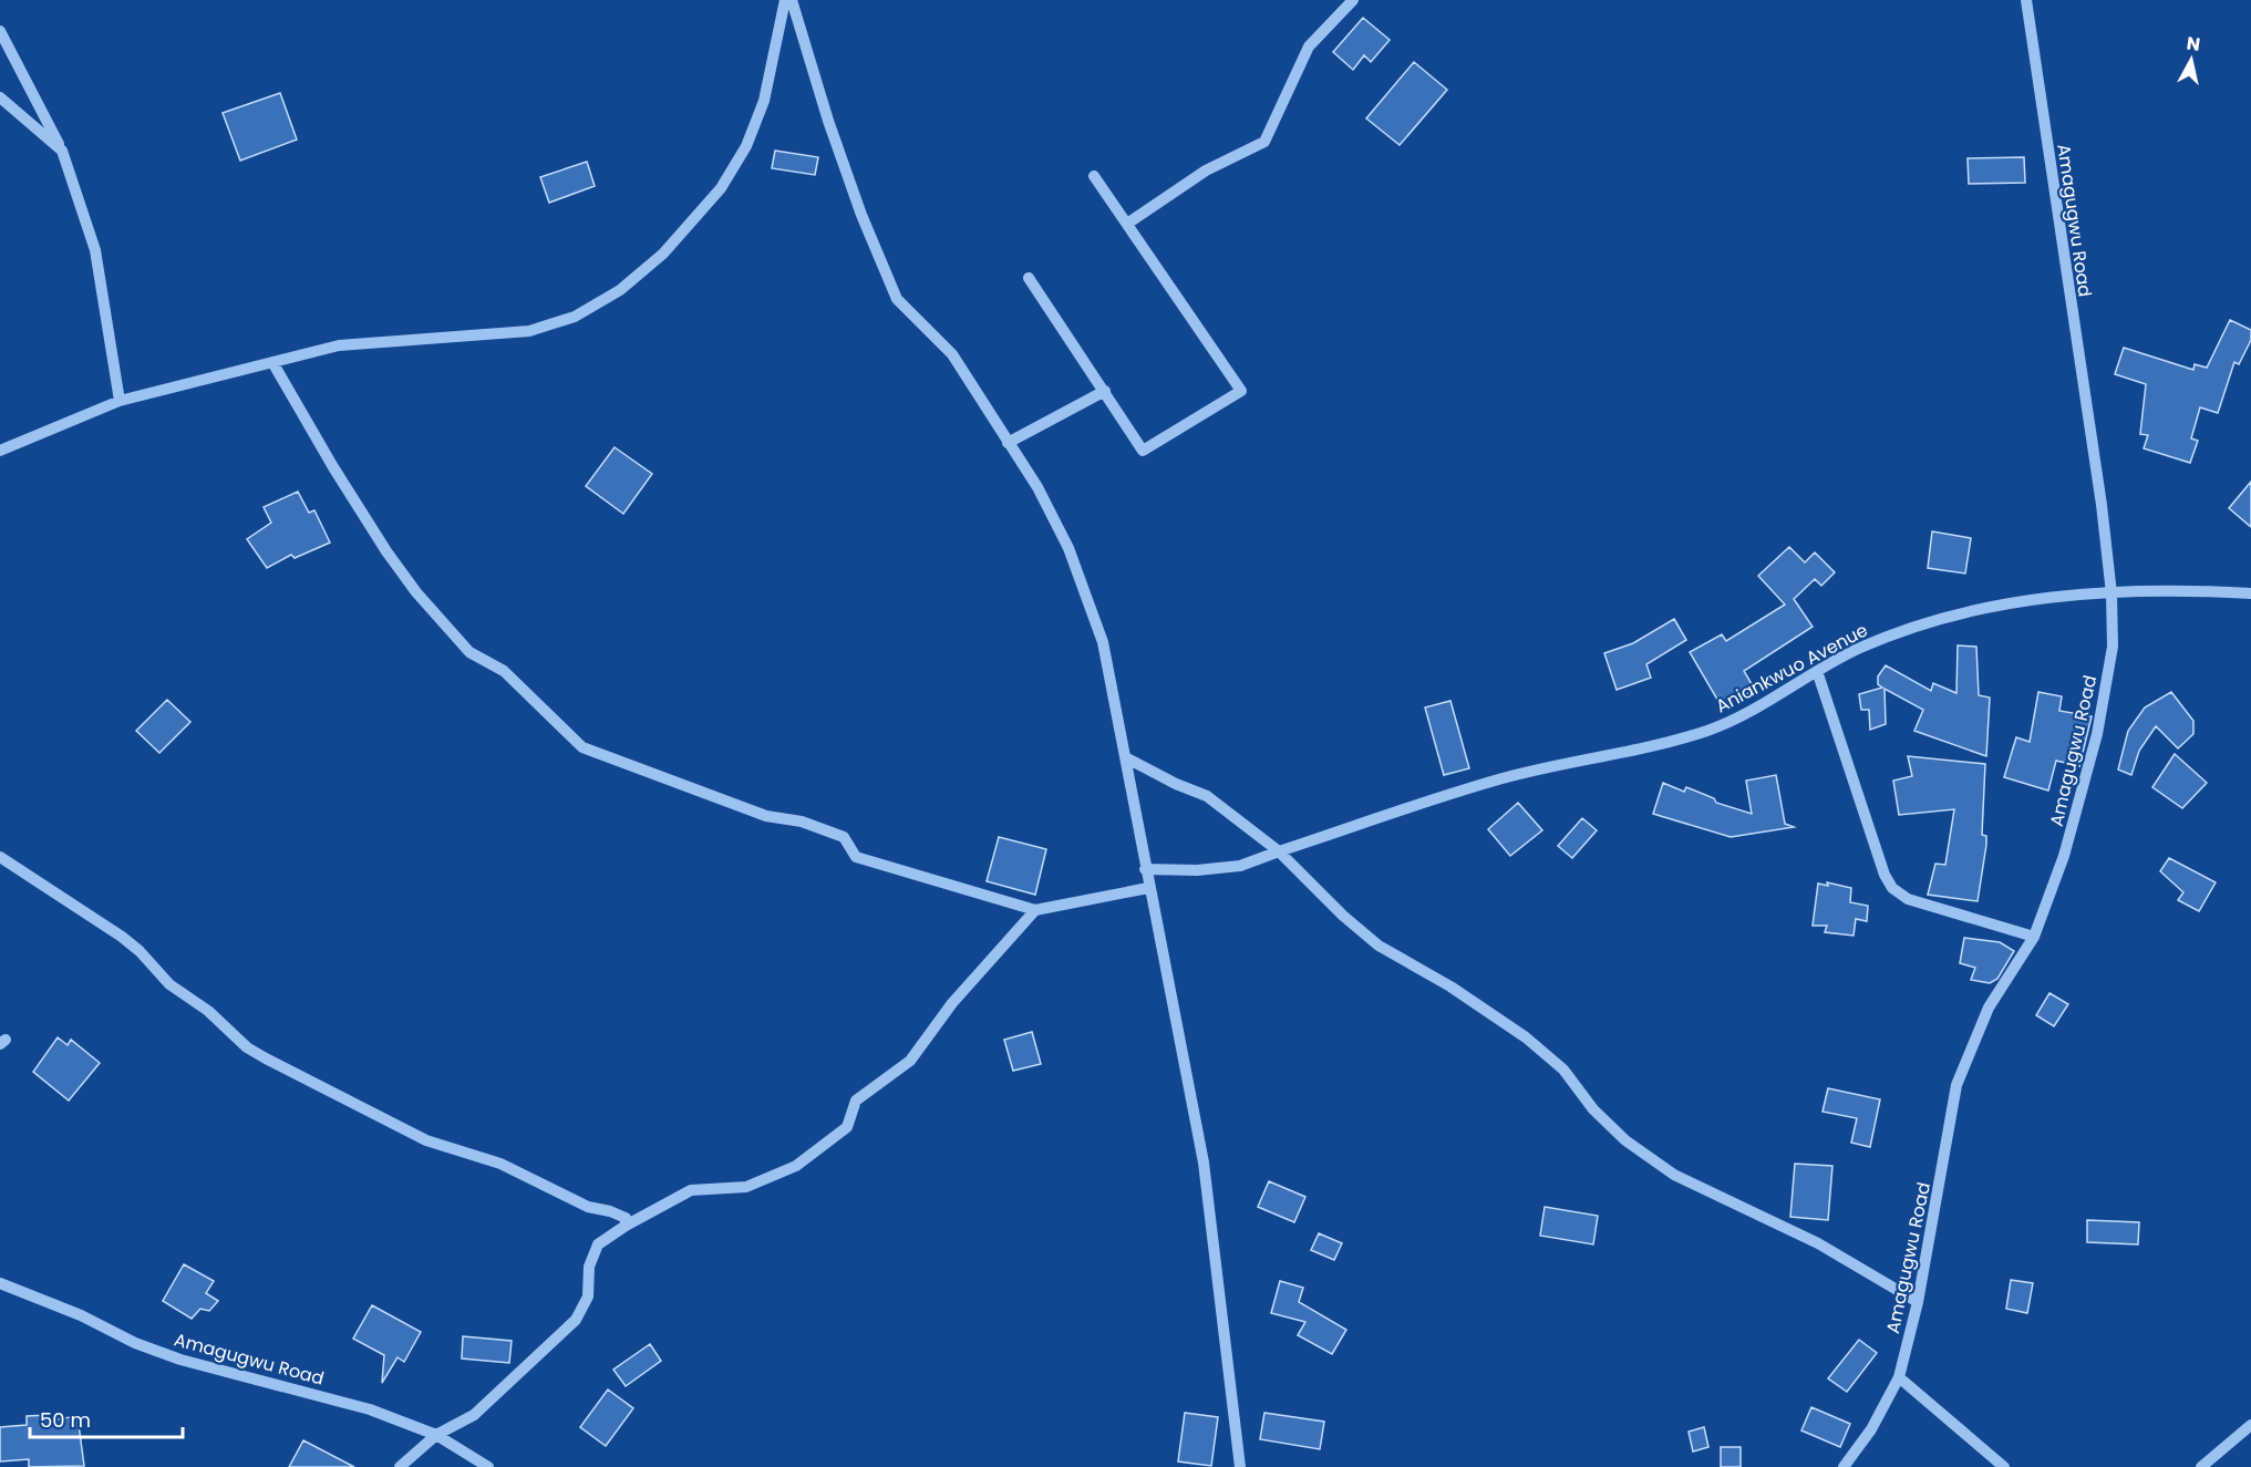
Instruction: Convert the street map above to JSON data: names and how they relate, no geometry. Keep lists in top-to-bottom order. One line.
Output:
{"streets":{"street":["Amagugwu Road","Aniankwuo Avenue"]},"crossings":[["Amagugwu Road","Aniankwuo Avenue"]],"scale_bar":"50 m","north":"top"}
